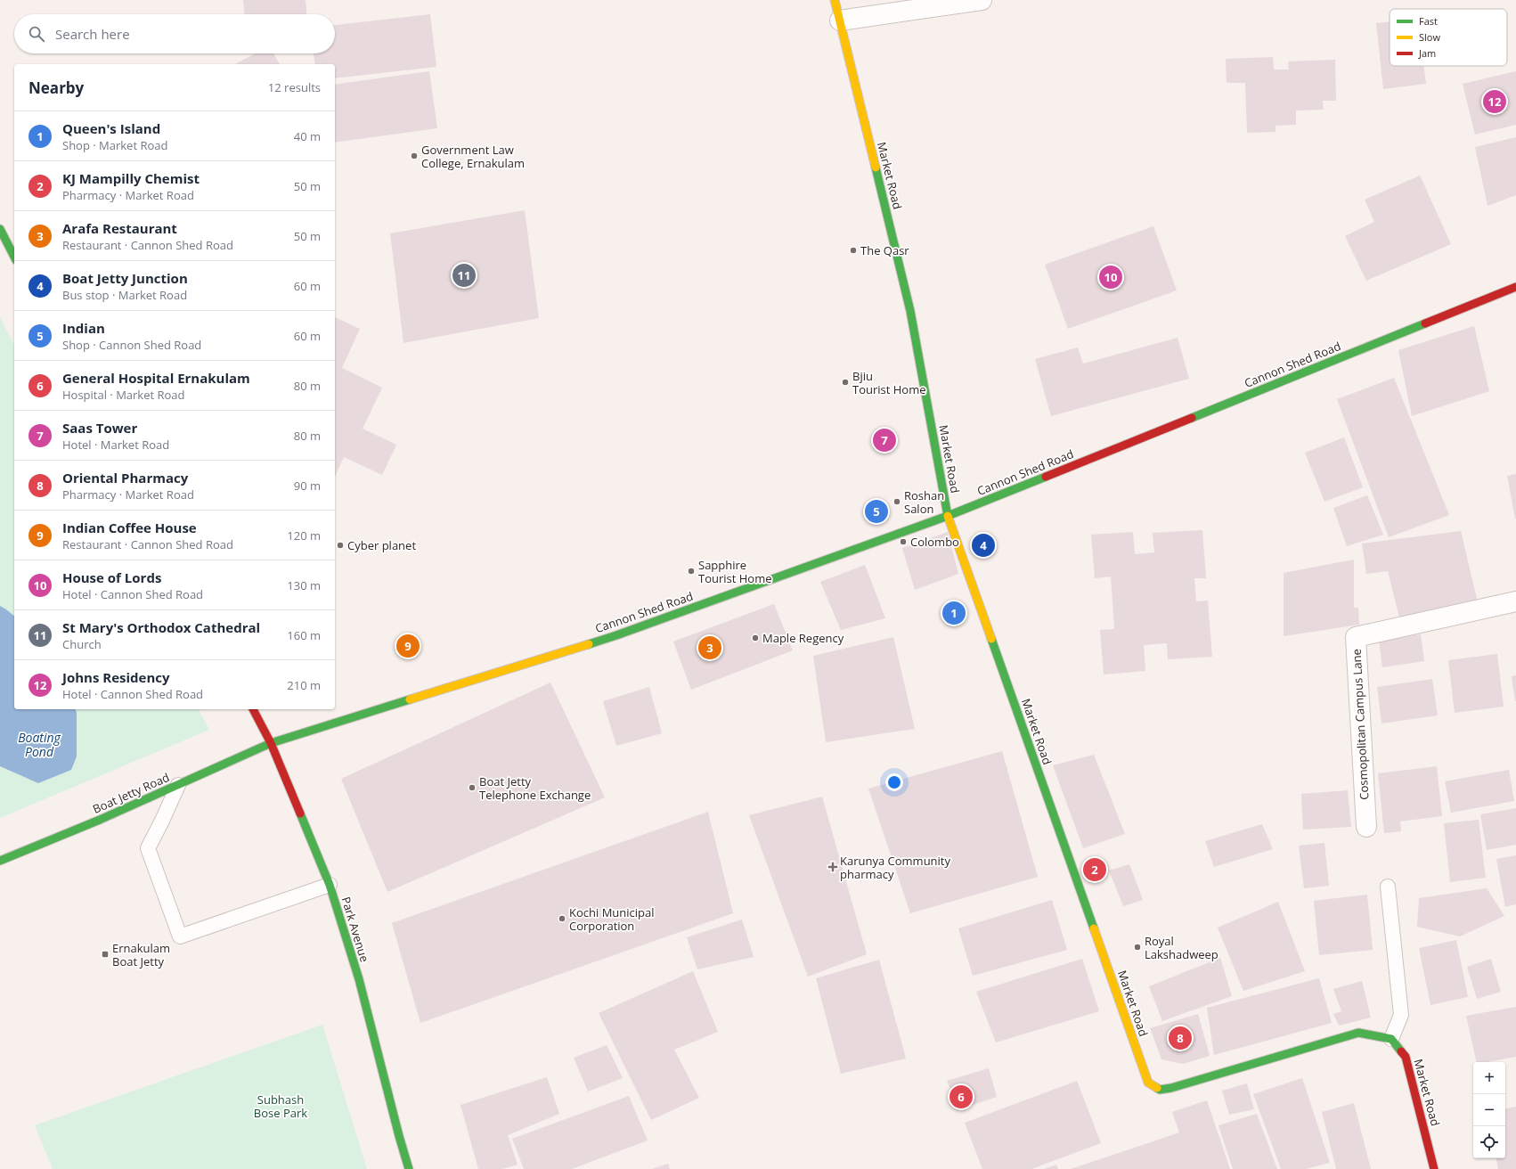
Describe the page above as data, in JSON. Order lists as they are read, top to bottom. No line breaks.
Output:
{"streets":{"street":["Market Road","Cannon Shed Road","Cosmopolitan Campus Lane","Boat Jetty Road","Park Avenue"]},"crossings":[["Market Road","Cannon Shed Road"],["Cannon Shed Road","Boat Jetty Road"],["Cannon Shed Road","Park Avenue"],["Boat Jetty Road","Park Avenue"]],"water":["Boating Pond"],"parks":["Subhash Bose Park"],"places":{"other":["Government Law College, Ernakulam","The Qasr","Bjiu Tourist Home","Roshan Salon","Colombo","Cyber planet","Sapphire Tourist Home","Maple Regency","Boat Jetty Telephone Exchange","Kochi Municipal Corporation","Royal Lakshadweep"],"health":["Karunya Community pharmacy"],"transit":["Ernakulam Boat Jetty"]},"legend":["Fast","Slow","Jam"],"page":{"search":"Search here","heading":["Nearby","12 results"],"pins":["12","11","10","7","5","4","1","9","3","2","8","6"],"list":[{"mark":"1","name":"Queen's Island","note":"Shop · Market Road","value":"40 m"},{"mark":"2","name":"KJ Mampilly Chemist","note":"Pharmacy · Market Road","value":"50 m"},{"mark":"3","name":"Arafa Restaurant","note":"Restaurant · Cannon Shed Road","value":"50 m"},{"mark":"4","name":"Boat Jetty Junction","note":"Bus stop · Market Road","value":"60 m"},{"mark":"5","name":"Indian","note":"Shop · Cannon Shed Road","value":"60 m"},{"mark":"6","name":"General Hospital Ernakulam","note":"Hospital · Market Road","value":"80 m"},{"mark":"7","name":"Saas Tower","note":"Hotel · Market Road","value":"80 m"},{"mark":"8","name":"Oriental Pharmacy","note":"Pharmacy · Market Road","value":"90 m"},{"mark":"9","name":"Indian Coffee House","note":"Restaurant · Cannon Shed Road","value":"120 m"},{"mark":"10","name":"House of Lords","note":"Hotel · Cannon Shed Road","value":"130 m"},{"mark":"11","name":"St Mary's Orthodox Cathedral","note":"Church","value":"160 m"},{"mark":"12","name":"Johns Residency","note":"Hotel · Cannon Shed Road","value":"210 m"}],"map_buttons":["+","−"]}}
